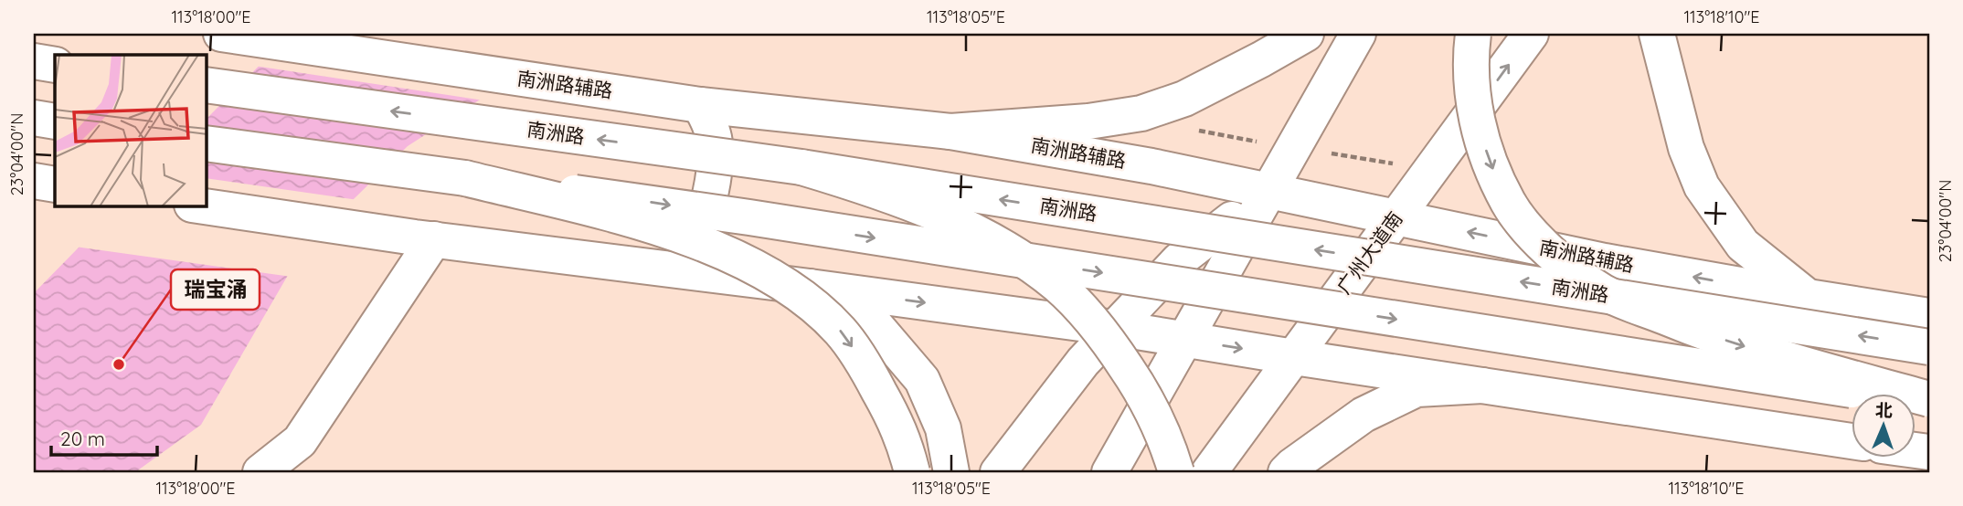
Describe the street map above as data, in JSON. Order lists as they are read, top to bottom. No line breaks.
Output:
{"streets":{"main road":["南洲路辅路","南洲路","广州大道南"]},"crossings":[["南洲路辅路","广州大道南"]],"places":["瑞宝涌"],"scale_bar":"20 m","north":"top","coordinates":["113°18'00\"E","113°18'05\"E","113°18'10\"E","23°04'00\"N"]}
